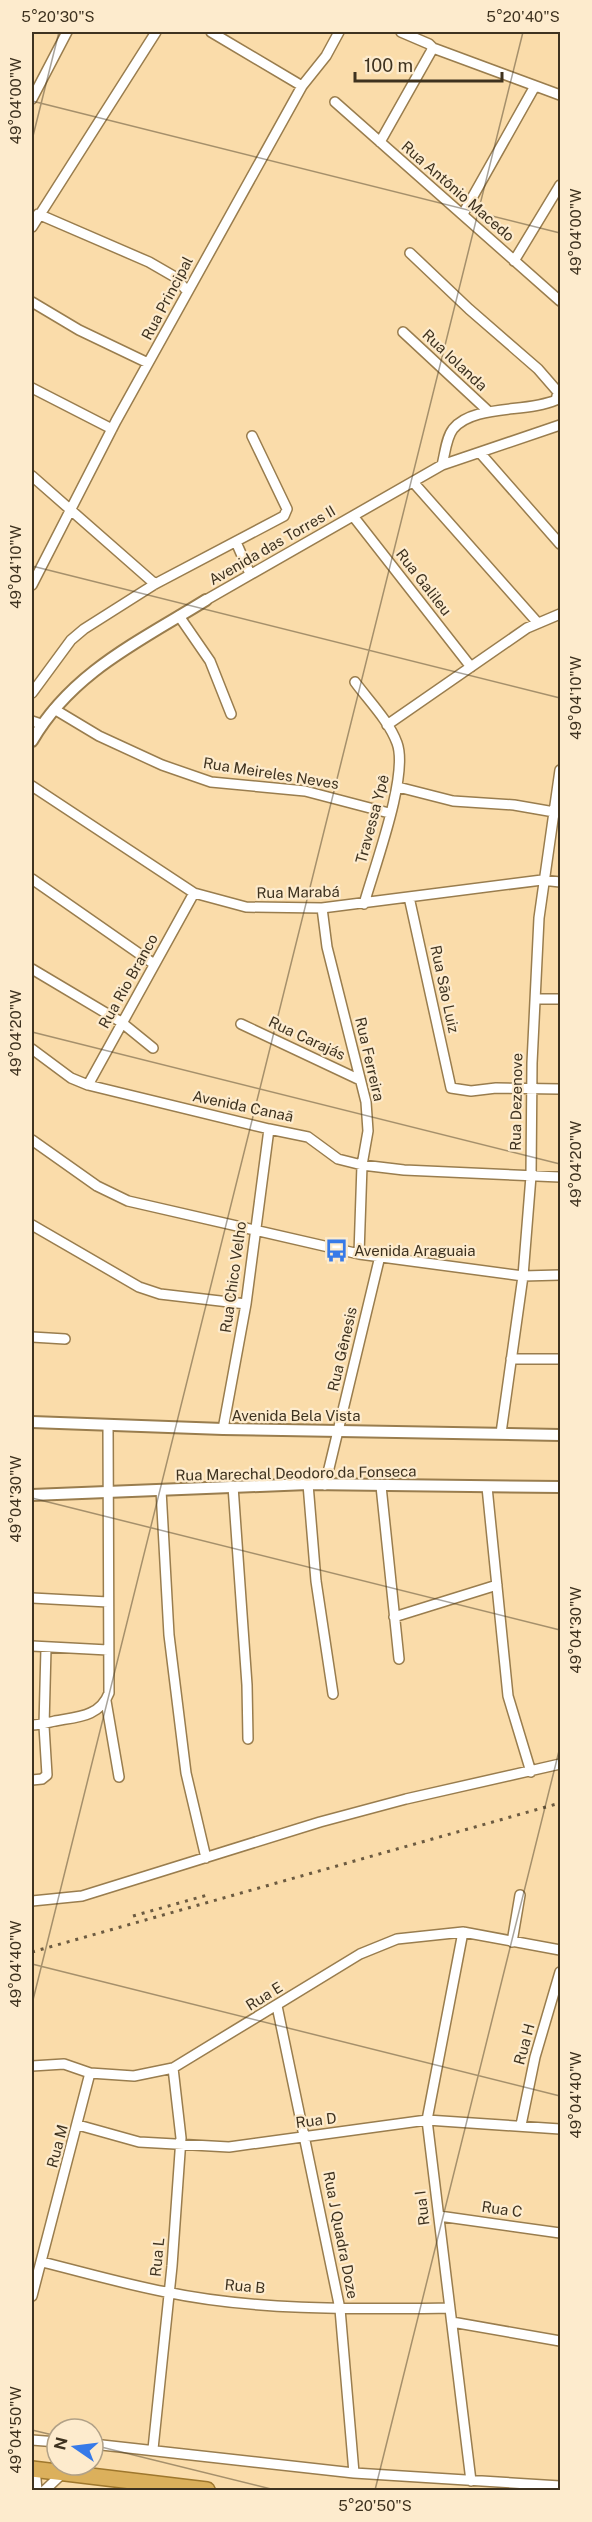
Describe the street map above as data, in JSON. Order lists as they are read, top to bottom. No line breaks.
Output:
{"streets":{"street":["Rua Antônio Macedo","Rua Principal","Rua Iolanda","Avenida das Torres II","Rua Galileu","Rua Meireles Neves","Travessa Ypê","Rua Marabá","Rua Rio Branco","Rua São Luiz","Rua Carajás","Rua Ferreira","Rua Dezenove","Avenida Canaã","Rua Chico Velho","Rua Gênesis","Avenida Bela Vista","Rua Marechal Deodoro da Fonseca","Rua E","Rua H","Rua D","Rua M","Rua I","Rua C","Rua J Quadra Doze","Rua L","Rua B"]},"crossings":[["Avenida das Torres II","Rua Galileu"],["Avenida das Torres II","Rua Meireles Neves"],["Rua Meireles Neves","Travessa Ypê"],["Travessa Ypê","Rua Marabá"],["Rua Marabá","Rua Rio Branco"],["Rua Marabá","Rua São Luiz"],["Rua Marabá","Rua Ferreira"],["Rua Marabá","Rua Dezenove"],["Rua Rio Branco","Avenida Canaã"],["Rua São Luiz","Rua Dezenove"],["Rua Carajás","Rua Ferreira"],["Rua Ferreira","Avenida Canaã"],["Rua Dezenove","Avenida Canaã"],["Rua Dezenove","Avenida Bela Vista"],["Avenida Canaã","Rua Chico Velho"],["Rua Chico Velho","Avenida Bela Vista"],["Rua Gênesis","Avenida Bela Vista"],["Rua Gênesis","Rua Marechal Deodoro da Fonseca"],["Rua E","Rua M"],["Rua E","Rua I"],["Rua E","Rua J Quadra Doze"],["Rua E","Rua L"],["Rua H","Rua D"],["Rua D","Rua M"],["Rua D","Rua I"],["Rua D","Rua J Quadra Doze"],["Rua D","Rua L"],["Rua M","Rua B"],["Rua I","Rua C"],["Rua I","Rua B"],["Rua J Quadra Doze","Rua B"],["Rua L","Rua B"]],"places":{"bus stop":["Avenida Araguaia"]},"scale_bar":"100 m","north":"left","coordinates":["5°20'30\"S","5°20'40\"S","49°04'00\"W","49°04'10\"W","49°04'20\"W","49°04'30\"W","49°04'40\"W","49°04'50\"W","5°20'50\"S"]}
